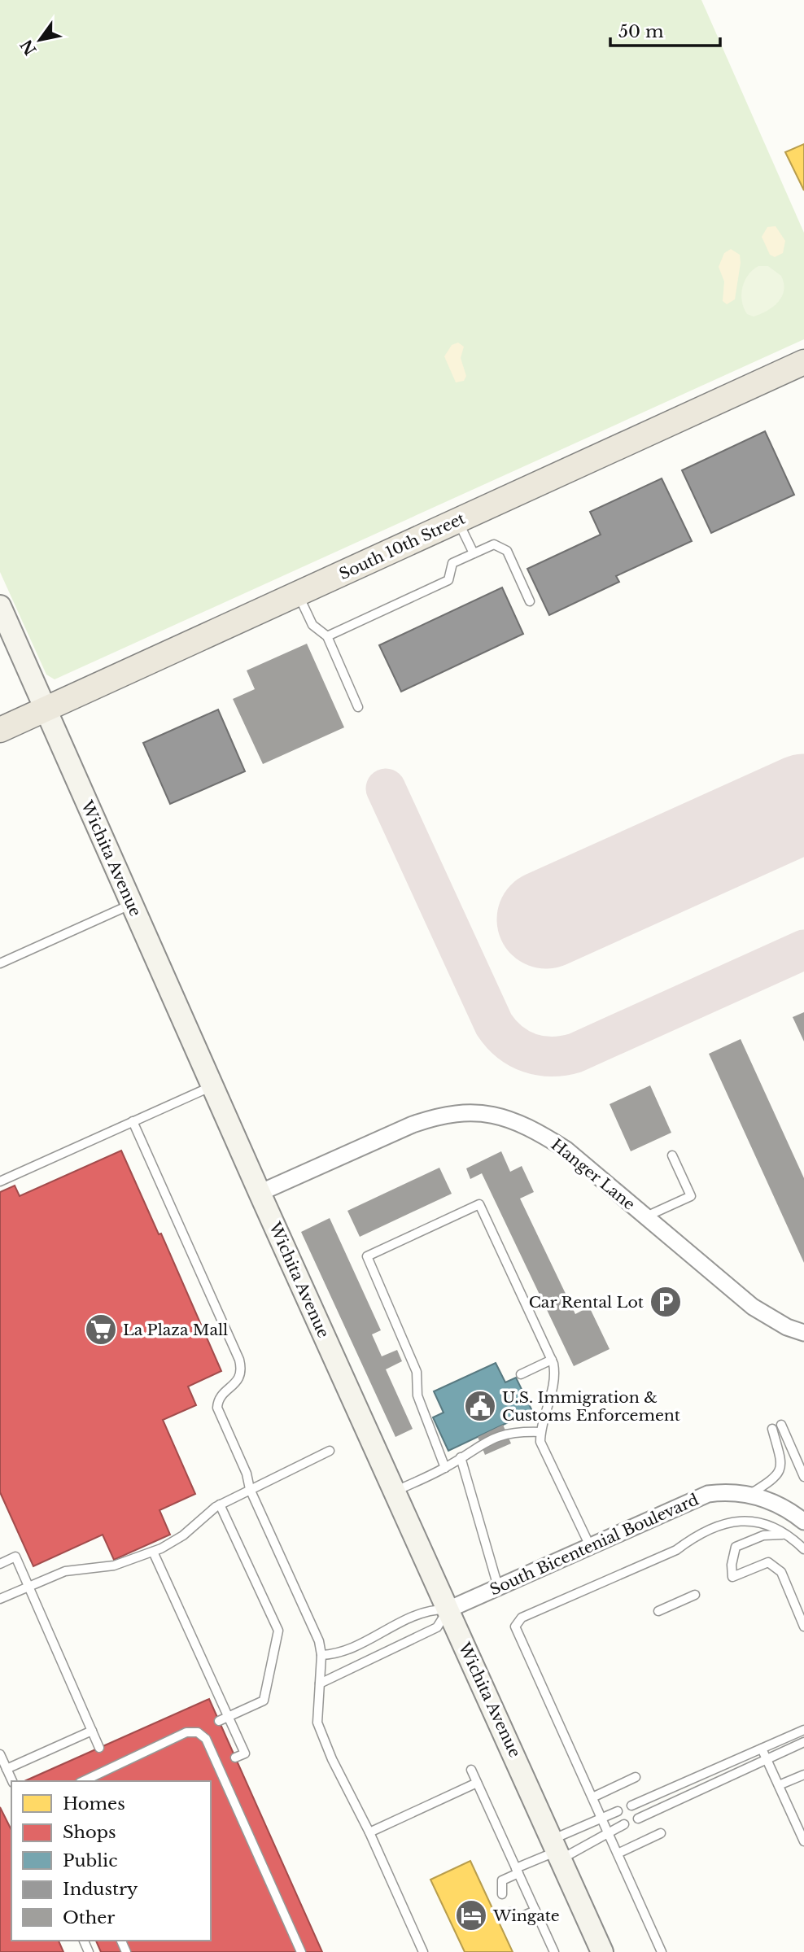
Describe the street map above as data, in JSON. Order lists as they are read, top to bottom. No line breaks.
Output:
{"streets":{"main road":["South 10th Street","Wichita Avenue"],"street":["Hanger Lane","South Bicentenial Boulevard"]},"crossings":[["South 10th Street","Wichita Avenue"],["Wichita Avenue","Hanger Lane"],["Wichita Avenue","South Bicentenial Boulevard"]],"places":{"parking":["Car Rental Lot"],"supermarket":["La Plaza Mall"],"public building":["U.S. Immigration & Customs Enforcement"],"hotel":["Wingate"]},"legend":["Homes","Shops","Public","Industry","Other"],"scale_bar":"50 m","north":"bottom left"}
